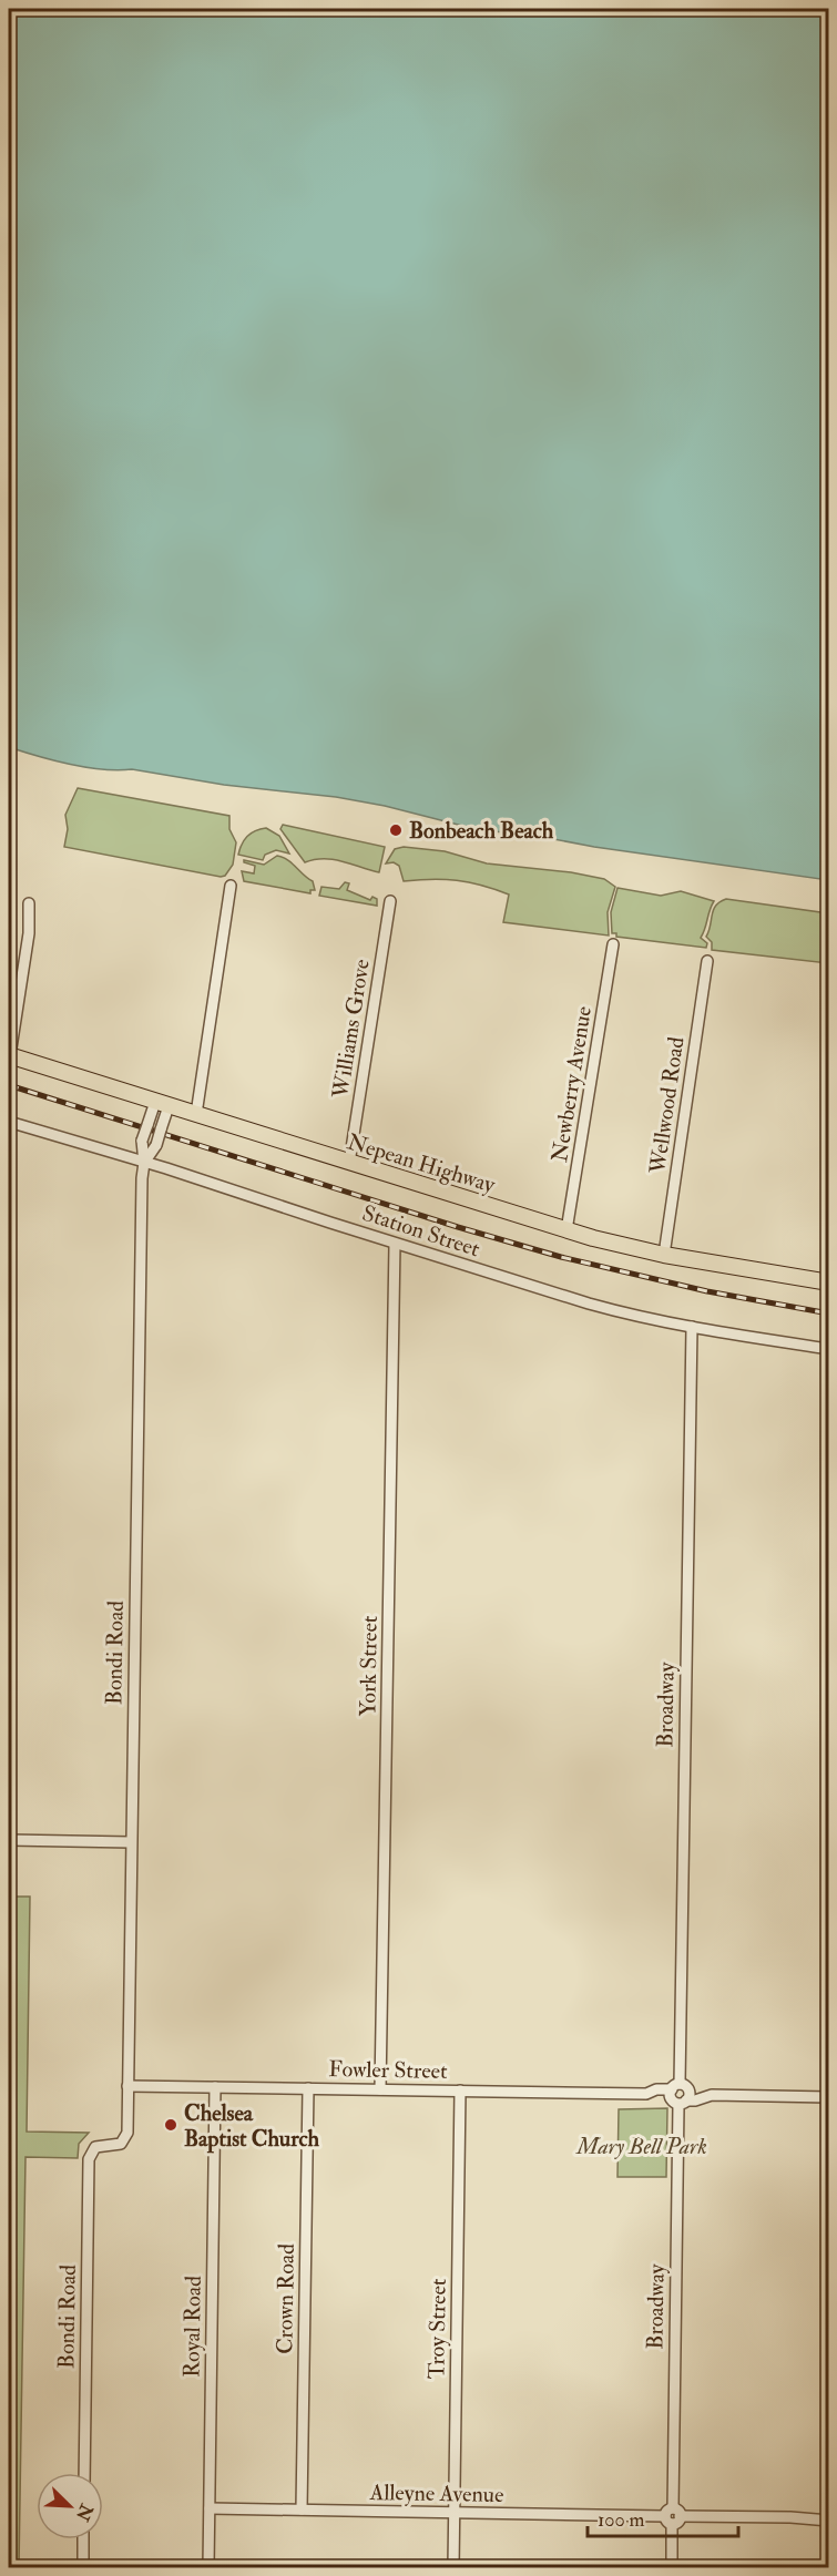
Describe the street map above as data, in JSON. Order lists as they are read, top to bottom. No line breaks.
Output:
{"streets":{"highway":["Nepean Highway"],"street":["Williams Grove","Newberry Avenue","Wellwood Road","Station Street","Bondi Road","York Street","Broadway","Fowler Street","Crown Road","Royal Road","Troy Street","Alleyne Avenue"]},"crossings":[["Williams Grove","Nepean Highway"],["Newberry Avenue","Nepean Highway"],["Wellwood Road","Nepean Highway"],["Nepean Highway","Bondi Road"],["Station Street","Bondi Road"],["Station Street","York Street"],["Station Street","Broadway"],["Bondi Road","Fowler Street"],["York Street","Fowler Street"],["Broadway","Fowler Street"],["Broadway","Alleyne Avenue"],["Fowler Street","Crown Road"],["Fowler Street","Royal Road"],["Fowler Street","Troy Street"],["Crown Road","Alleyne Avenue"],["Royal Road","Alleyne Avenue"],["Troy Street","Alleyne Avenue"]],"parks":["Mary Bell Park"],"places":["Bonbeach Beach","Chelsea Baptist Church"],"scale_bar":"100 m","north":"bottom right"}
